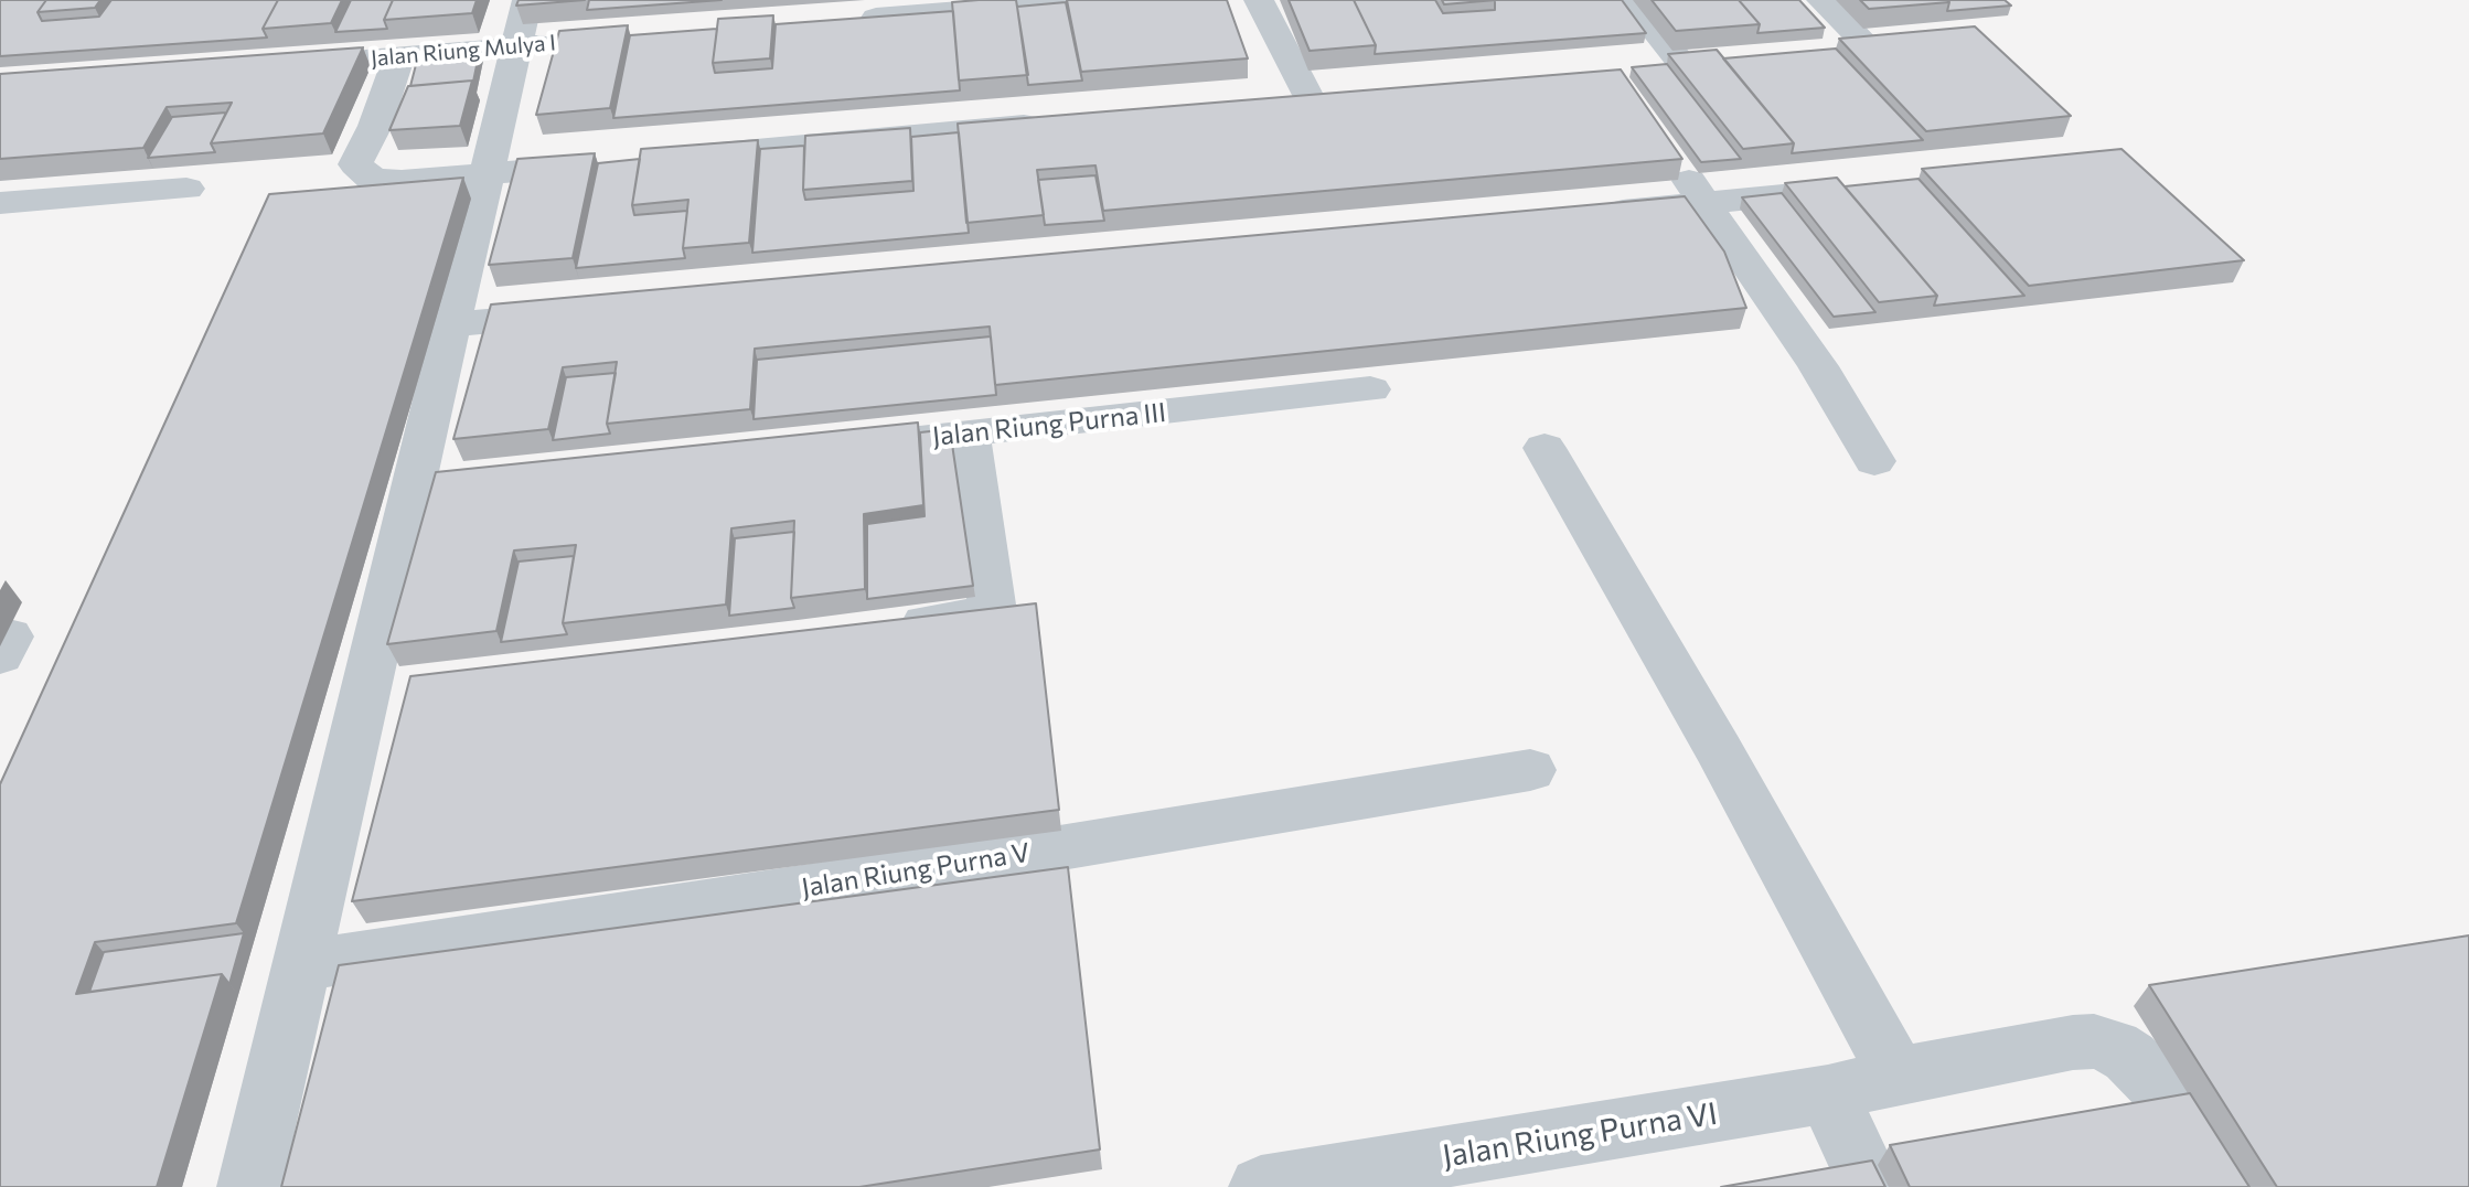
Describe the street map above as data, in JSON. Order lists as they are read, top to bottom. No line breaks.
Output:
{"streets":{"street":["Jalan Riung Mulya I","Jalan Riung Purna III","Jalan Riung Purna V","Jalan Riung Purna VI"]}}
